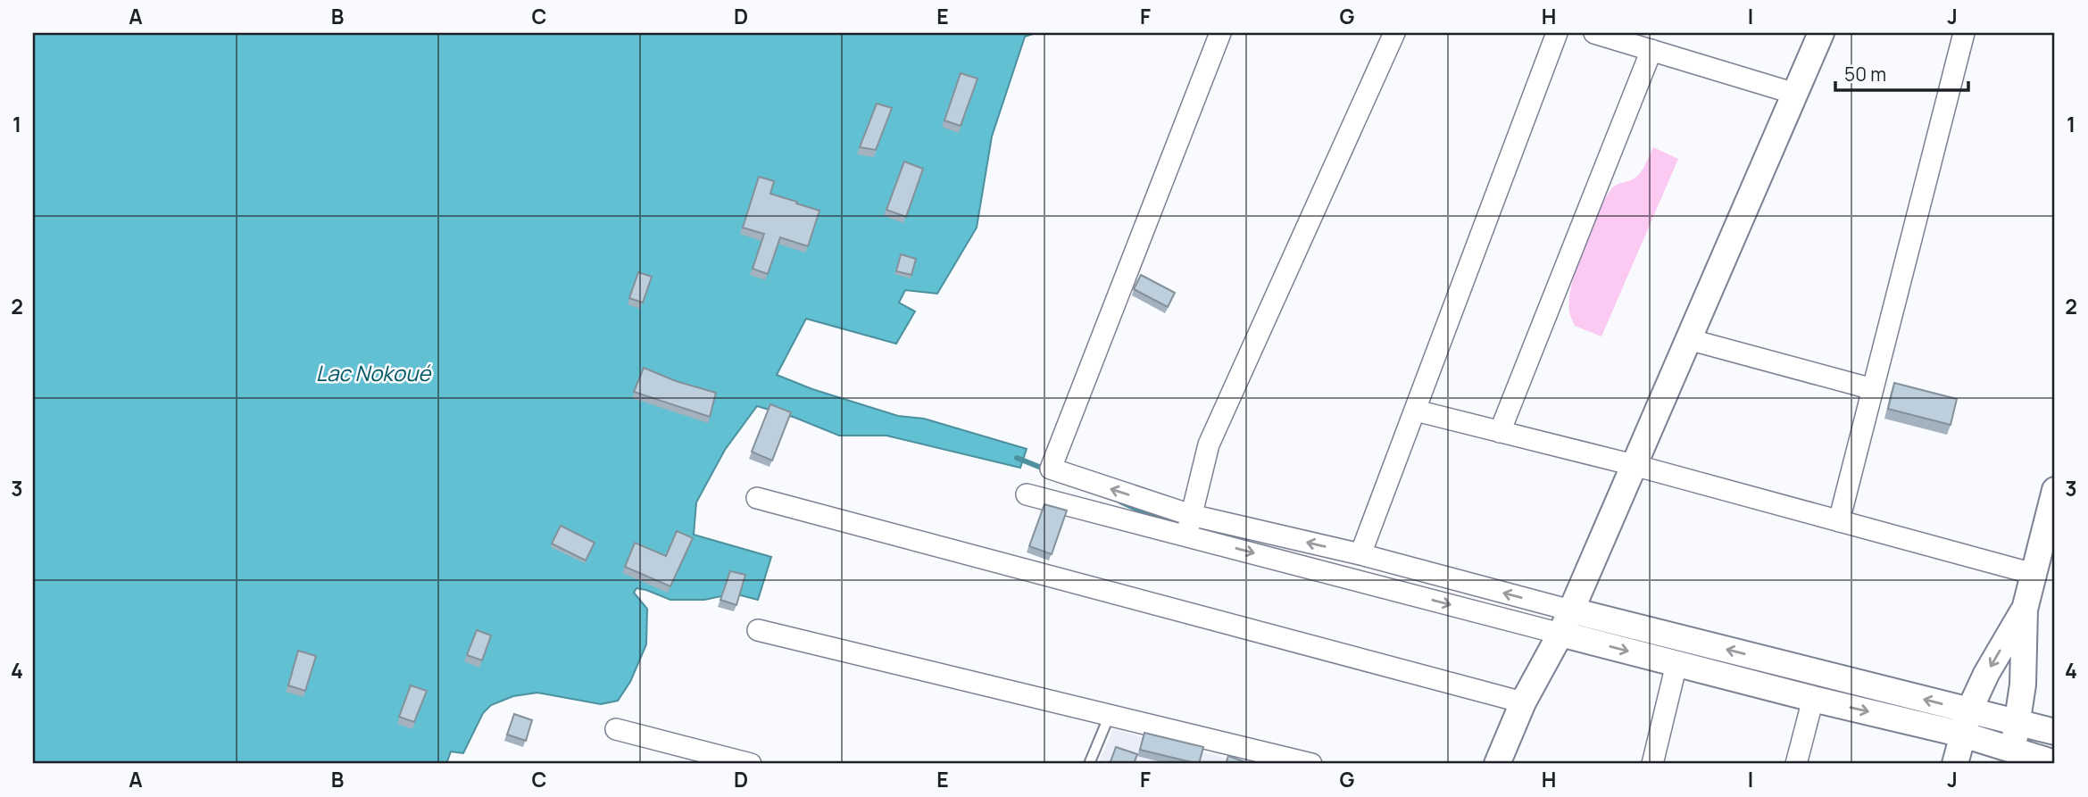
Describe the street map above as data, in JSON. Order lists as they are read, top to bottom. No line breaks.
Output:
{"water":["Lac Nokoué"],"scale_bar":"50 m","grid":{"columns":["A","B","C","D","E","F","G","H","I","J"],"rows":["1","2","3","4"]}}
